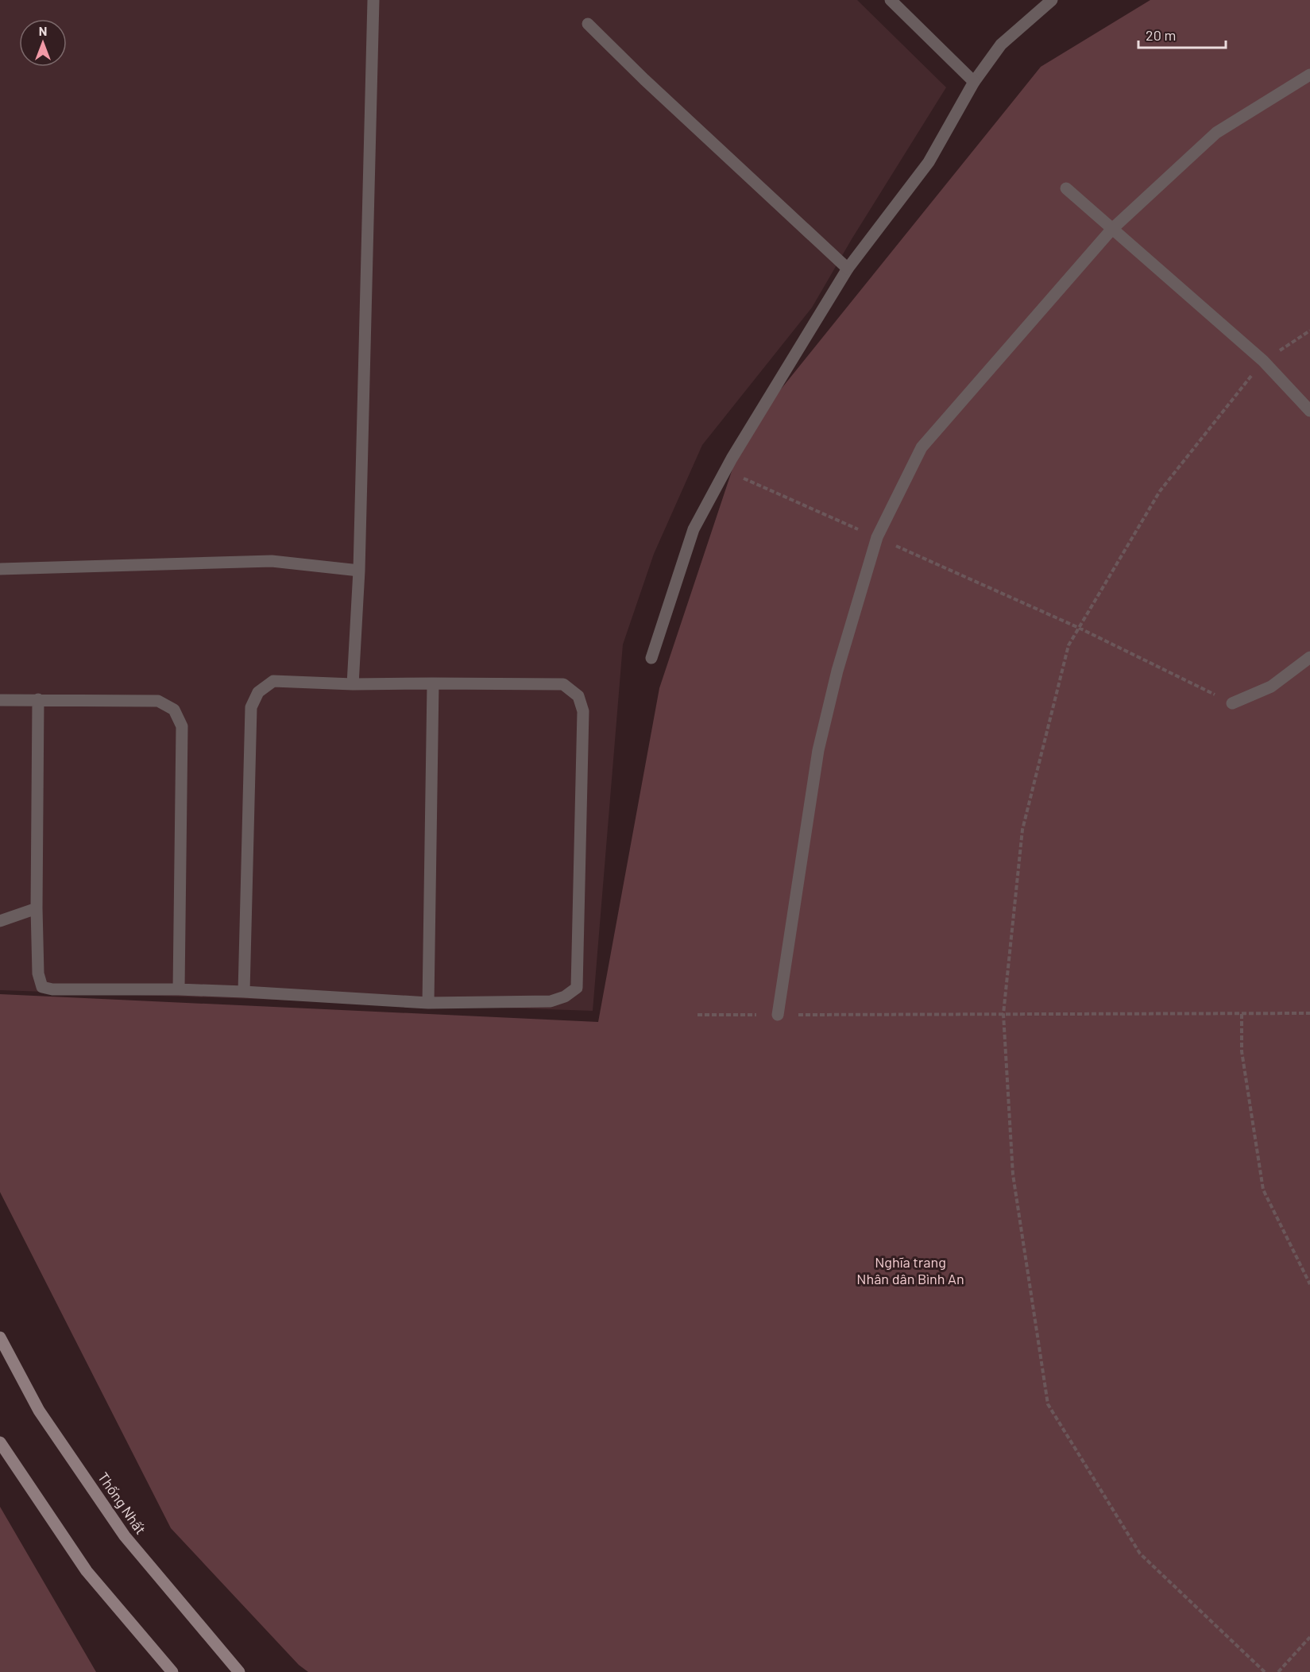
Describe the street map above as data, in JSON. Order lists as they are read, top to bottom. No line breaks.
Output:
{"streets":{"main road":["Thống Nhất"]},"parks":["Nghĩa trang Nhân dân Bình An"],"scale_bar":"20 m","north":"top"}
